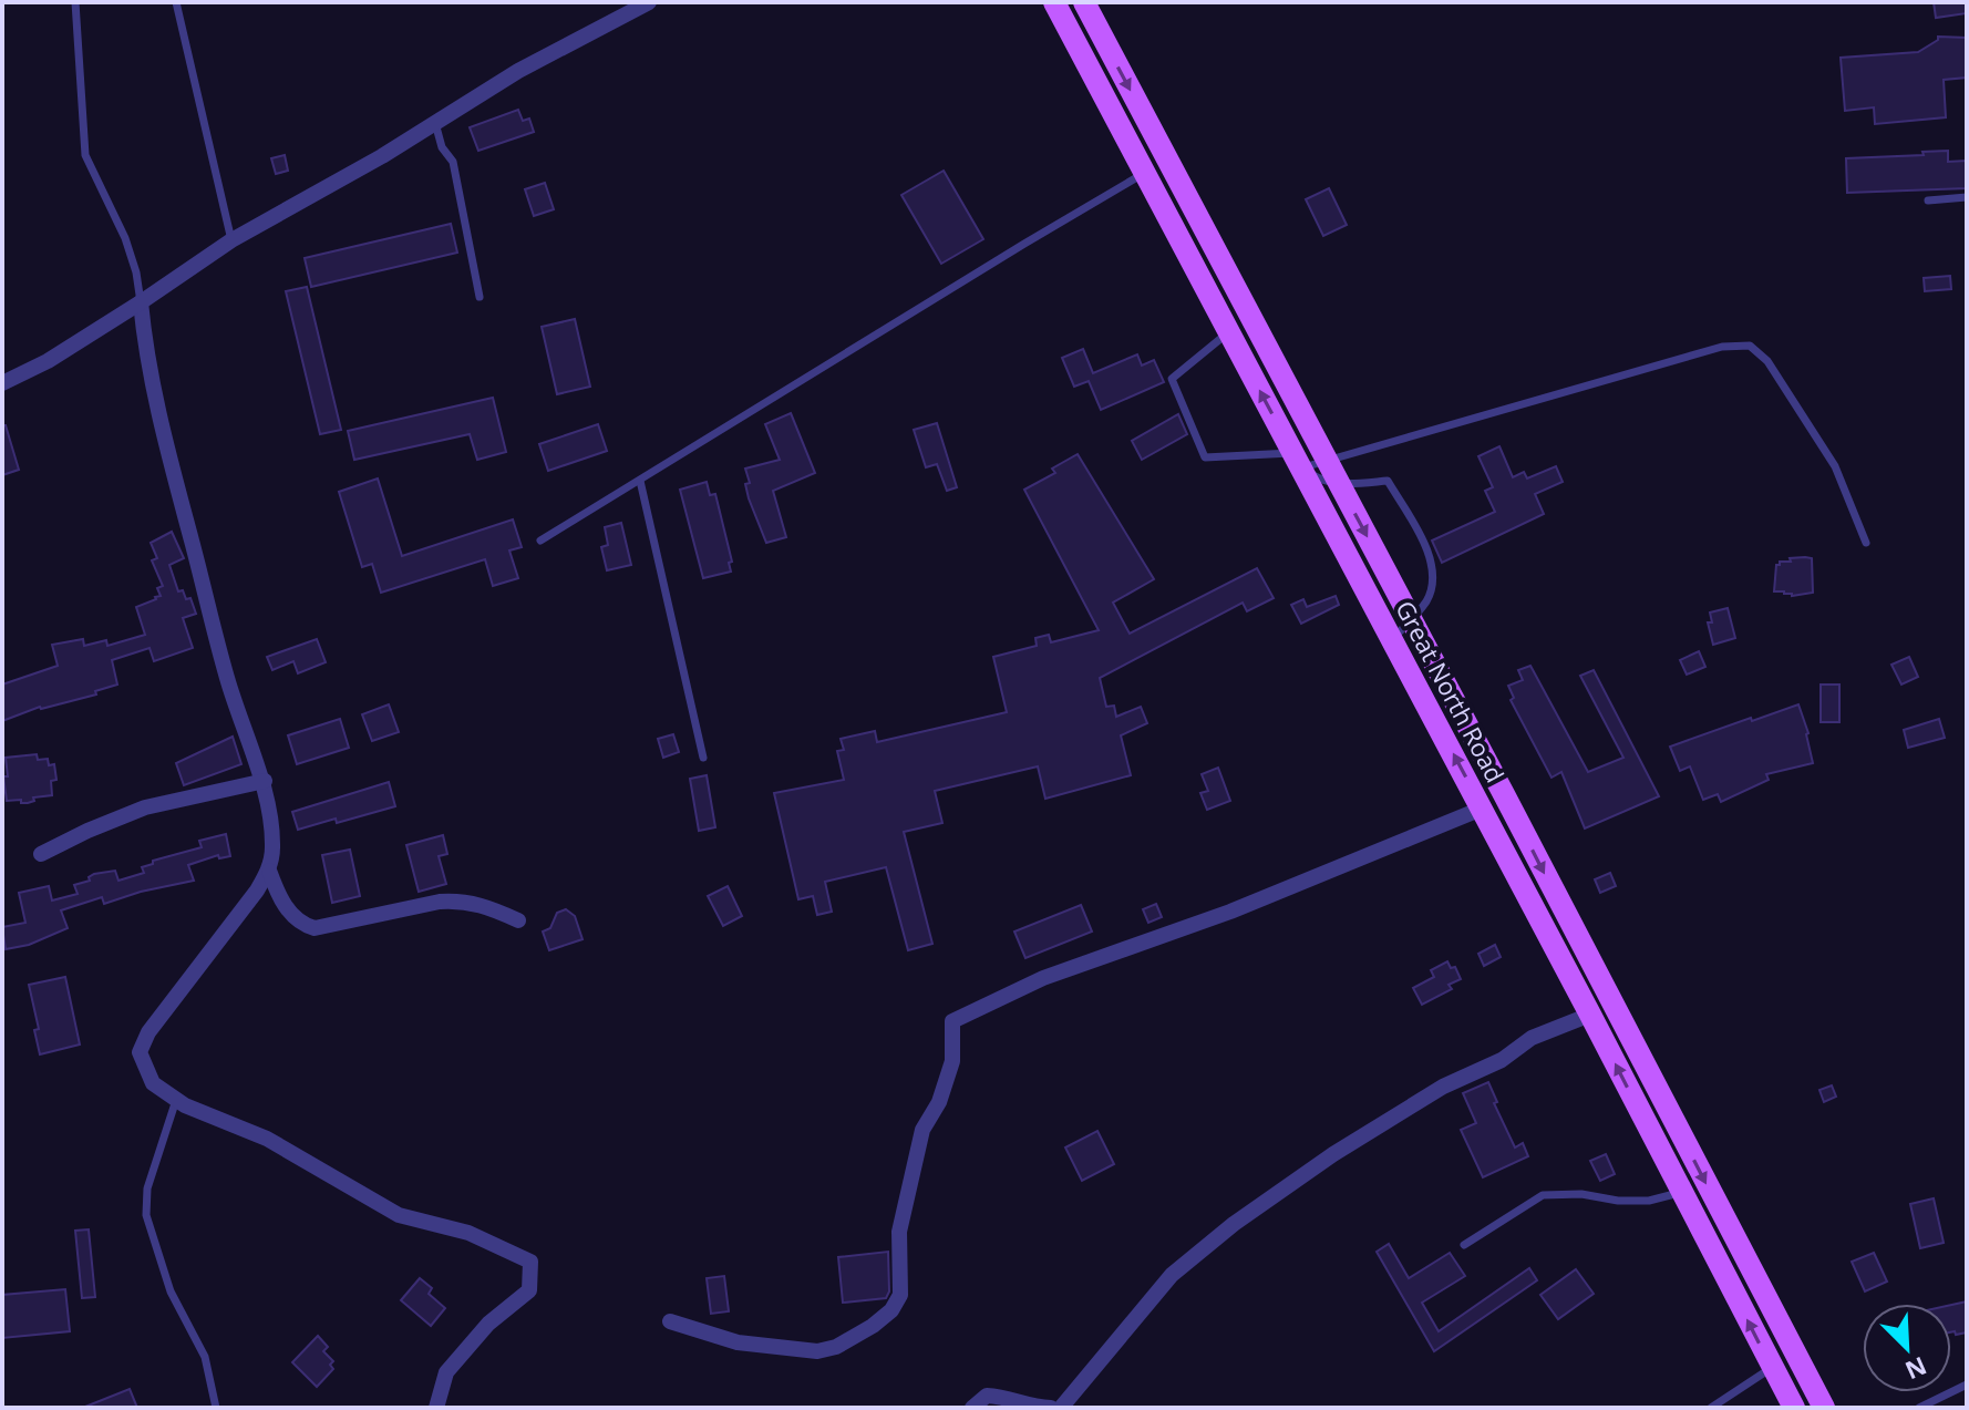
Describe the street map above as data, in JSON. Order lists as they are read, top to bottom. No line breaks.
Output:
{"streets":{"main road":["Great North Road"]},"north":"bottom right"}
